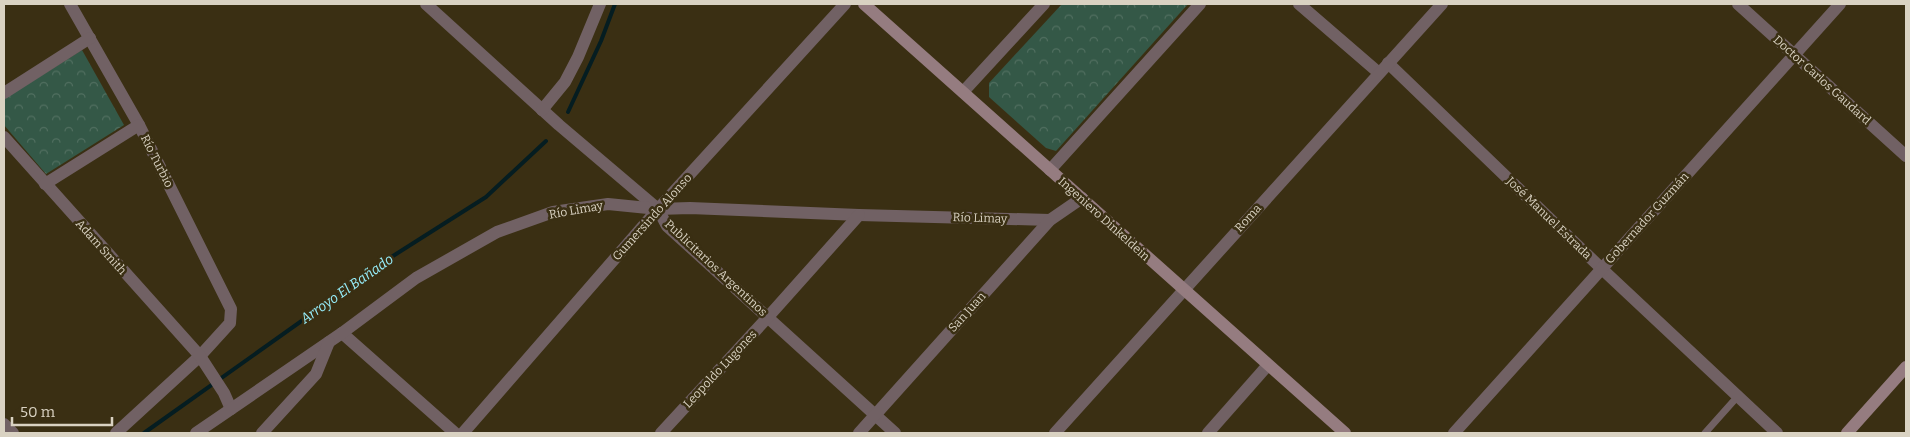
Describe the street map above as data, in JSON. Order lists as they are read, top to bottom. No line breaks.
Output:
{"streets":{"main road":["Ingeniero Dinkeldein"],"street":["Doctor Carlos Gaudard","Río Turbio","Río Limay","Gumersindo Alonso","Roma","José Manuel Estrada","Gobernador Guzmán","Adam Smith","Publicitarios Argentinos","San Juan","Leopoldo Lugones"]},"crossings":[["Doctor Carlos Gaudard","Gobernador Guzmán"],["Río Turbio","Adam Smith"],["Río Limay","Gumersindo Alonso"],["Río Limay","Adam Smith"],["Río Limay","Publicitarios Argentinos"],["Río Limay","San Juan"],["Río Limay","Leopoldo Lugones"],["Gumersindo Alonso","Publicitarios Argentinos"],["Roma","José Manuel Estrada"],["Roma","Ingeniero Dinkeldein"],["José Manuel Estrada","Gobernador Guzmán"],["Ingeniero Dinkeldein","San Juan"],["Publicitarios Argentinos","San Juan"],["Publicitarios Argentinos","Leopoldo Lugones"]],"water":["Arroyo El Bañado"],"scale_bar":"50 m"}
